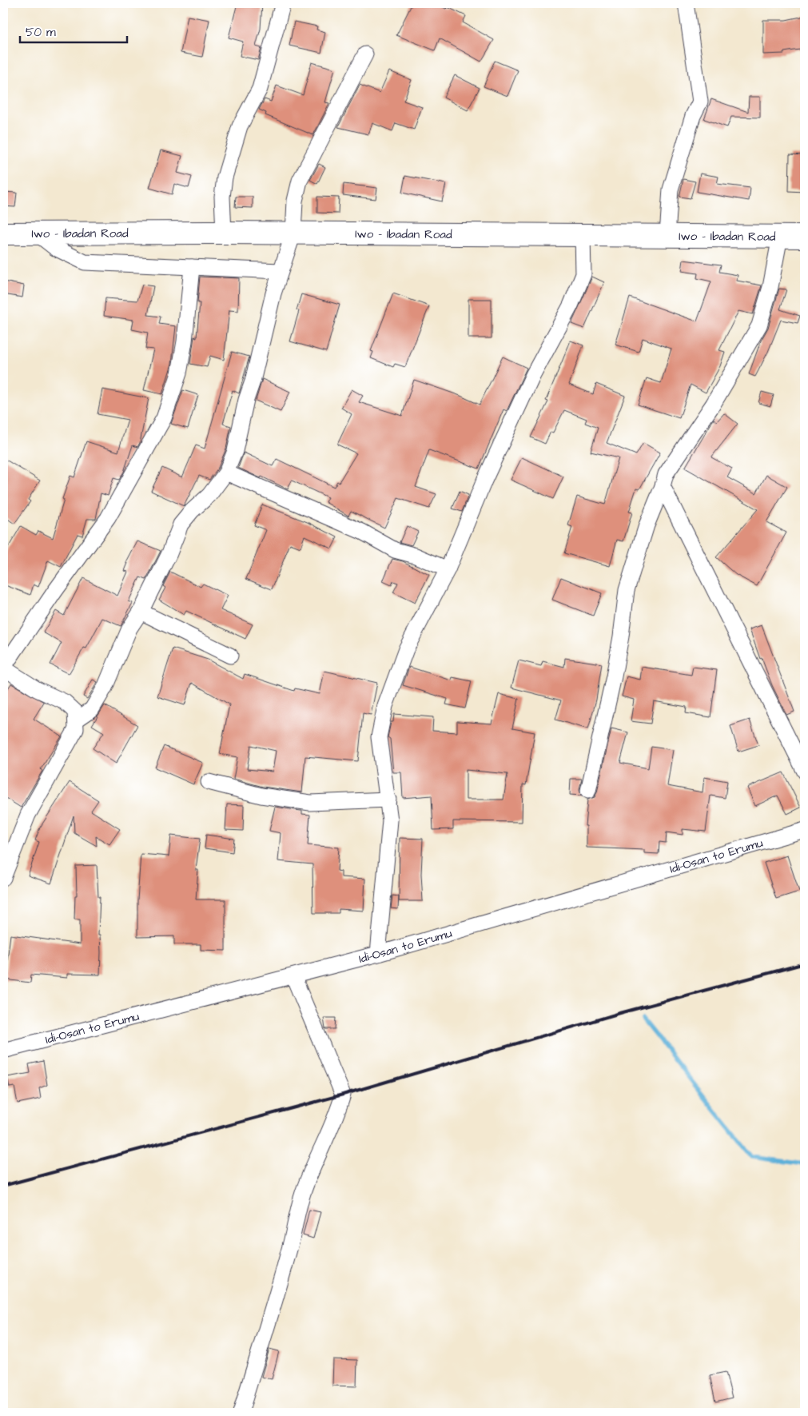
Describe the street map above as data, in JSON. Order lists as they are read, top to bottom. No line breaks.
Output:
{"streets":{"main road":["Iwo - Ibadan Road"],"street":["Idi-Osan to Erumu"]},"scale_bar":"50 m"}
